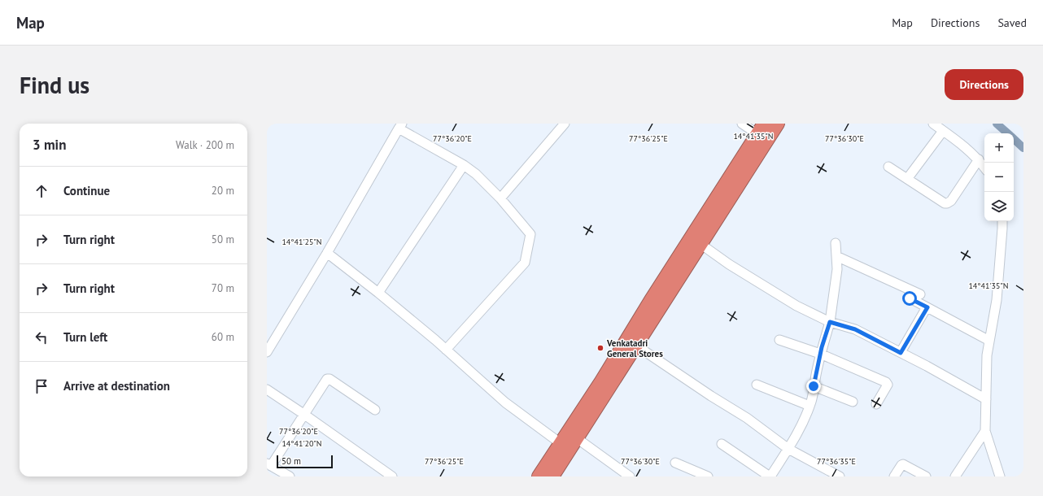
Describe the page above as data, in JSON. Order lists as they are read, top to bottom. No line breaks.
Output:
{"places":["Venkatadri General Stores"],"scale_bar":"50 m","page":{"header":"Map","nav":["Map","Directions","Saved"],"buttons":"Directions","title":"Find us","heading":["3 min","Walk · 200 m"],"map_buttons":["+","−"],"list":[["Continue","20 m"],["Turn right","50 m"],["Turn right","70 m"],["Turn left","60 m"],"Arrive at destination"],"scale":"50 m"},"coordinates":["14°41'35\"N","77°36'20\"E","77°36'25\"E","77°36'30\"E","14°41'25\"N","14°41'20\"N","77°36'35\"E"]}
